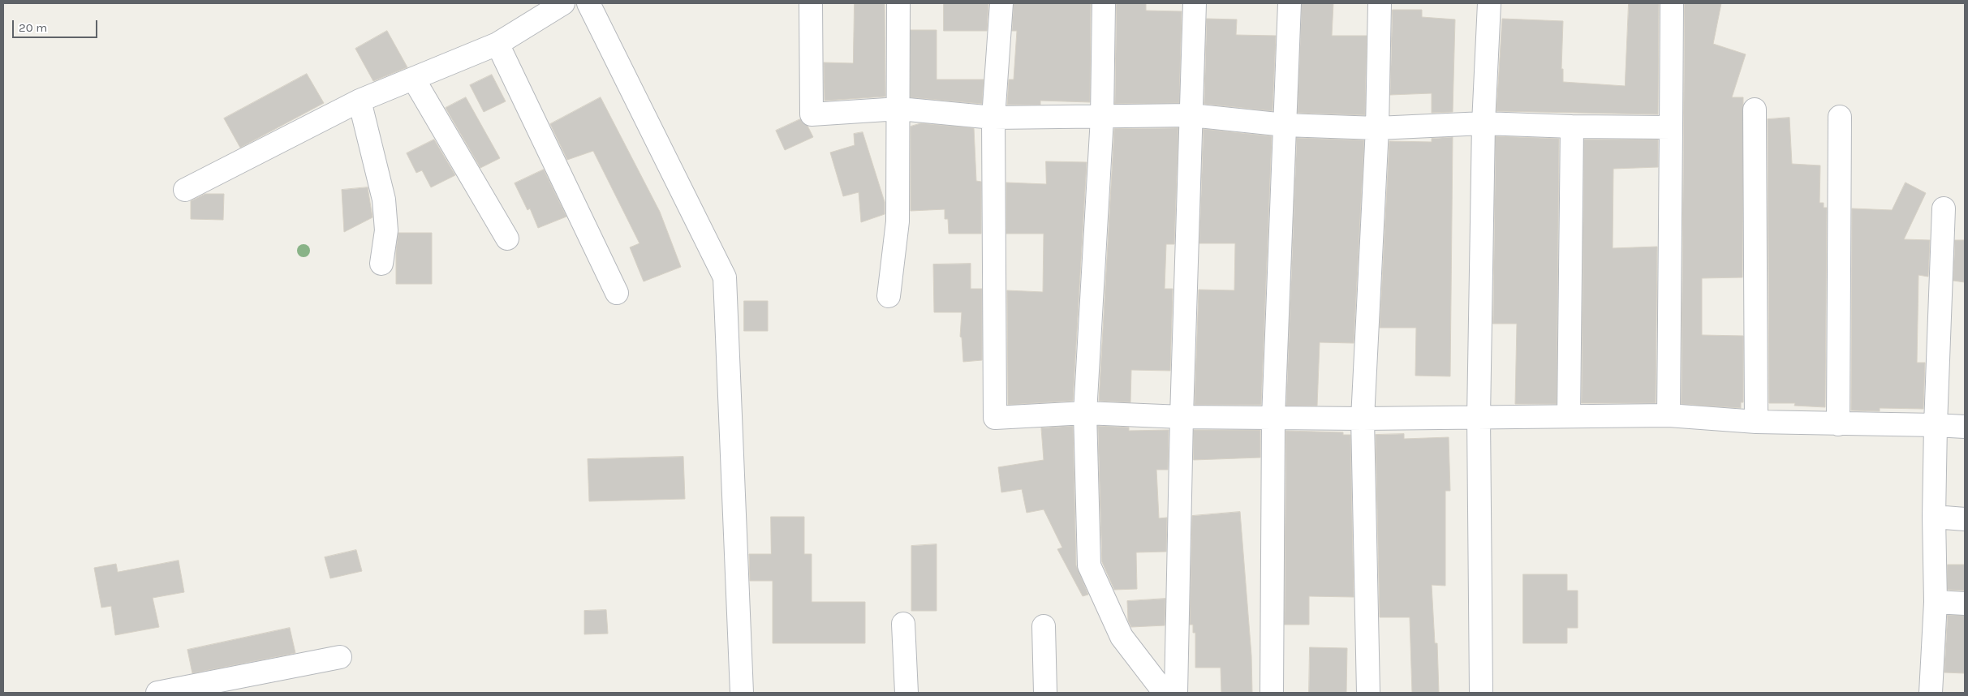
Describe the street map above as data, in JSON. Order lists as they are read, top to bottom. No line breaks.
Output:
{"scale_bar":"20 m"}
